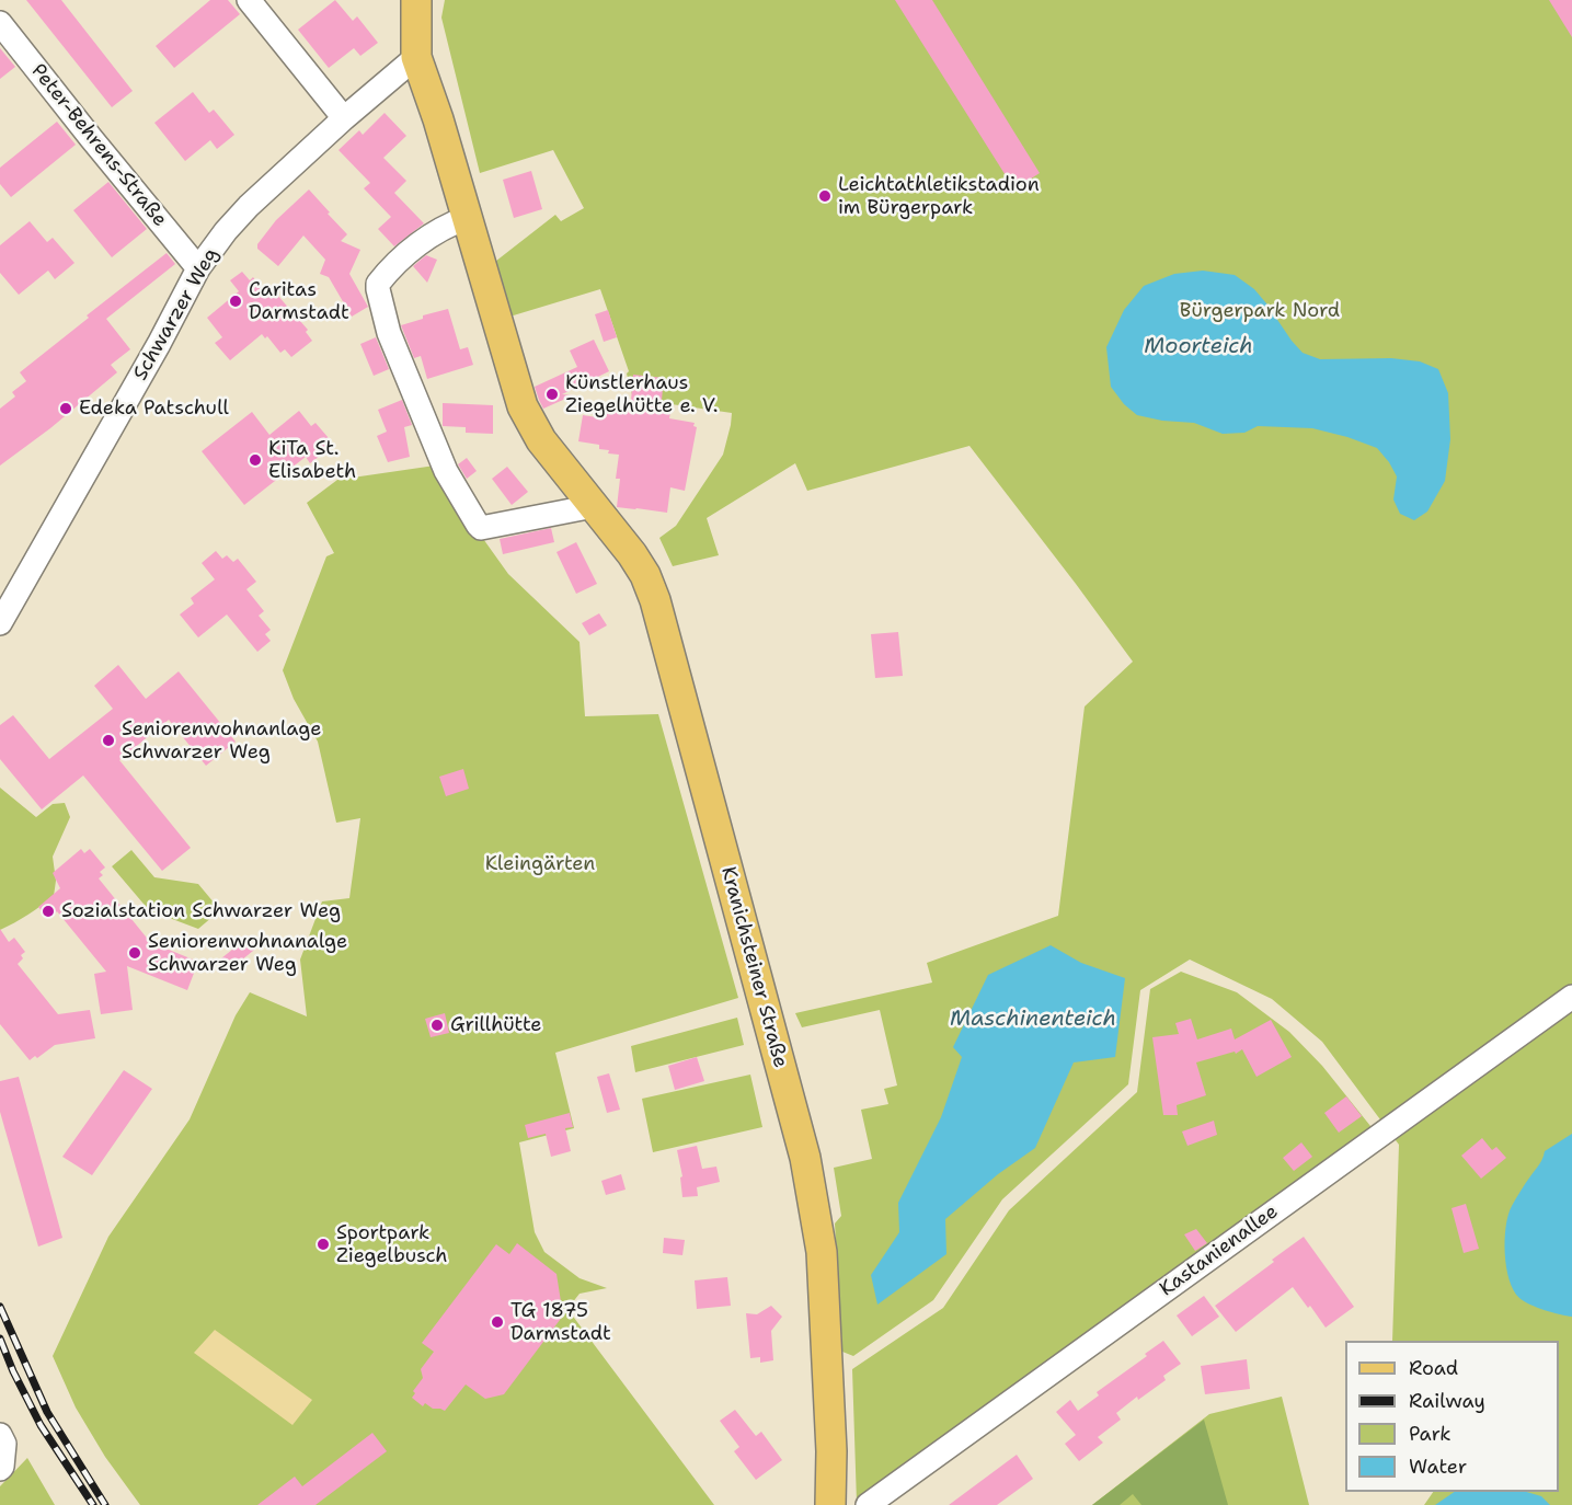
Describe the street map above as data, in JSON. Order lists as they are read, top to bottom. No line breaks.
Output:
{"streets":{"main road":["Kranichsteiner Straße"],"street":["Peter-Behrens-Straße","Schwarzer Weg","Kastanienallee"]},"crossings":[["Peter-Behrens-Straße","Schwarzer Weg"],["Schwarzer Weg","Kranichsteiner Straße"]],"water":["Moorteich","Maschinenteich"],"parks":["Bürgerpark Nord","Kleingärten"],"places":["Leichtathletikstadion im Bürgerpark","Caritas Darmstadt","Künstlerhaus Ziegelhütte e. V.","Edeka Patschull","KiTa St. Elisabeth","Seniorenwohnanlage Schwarzer Weg","Sozialstation Schwarzer Weg","Seniorenwohnanalge Schwarzer Weg","Grillhütte","Sportpark Ziegelbusch","TG 1875 Darmstadt"],"legend":["Road","Railway","Park","Water"]}
